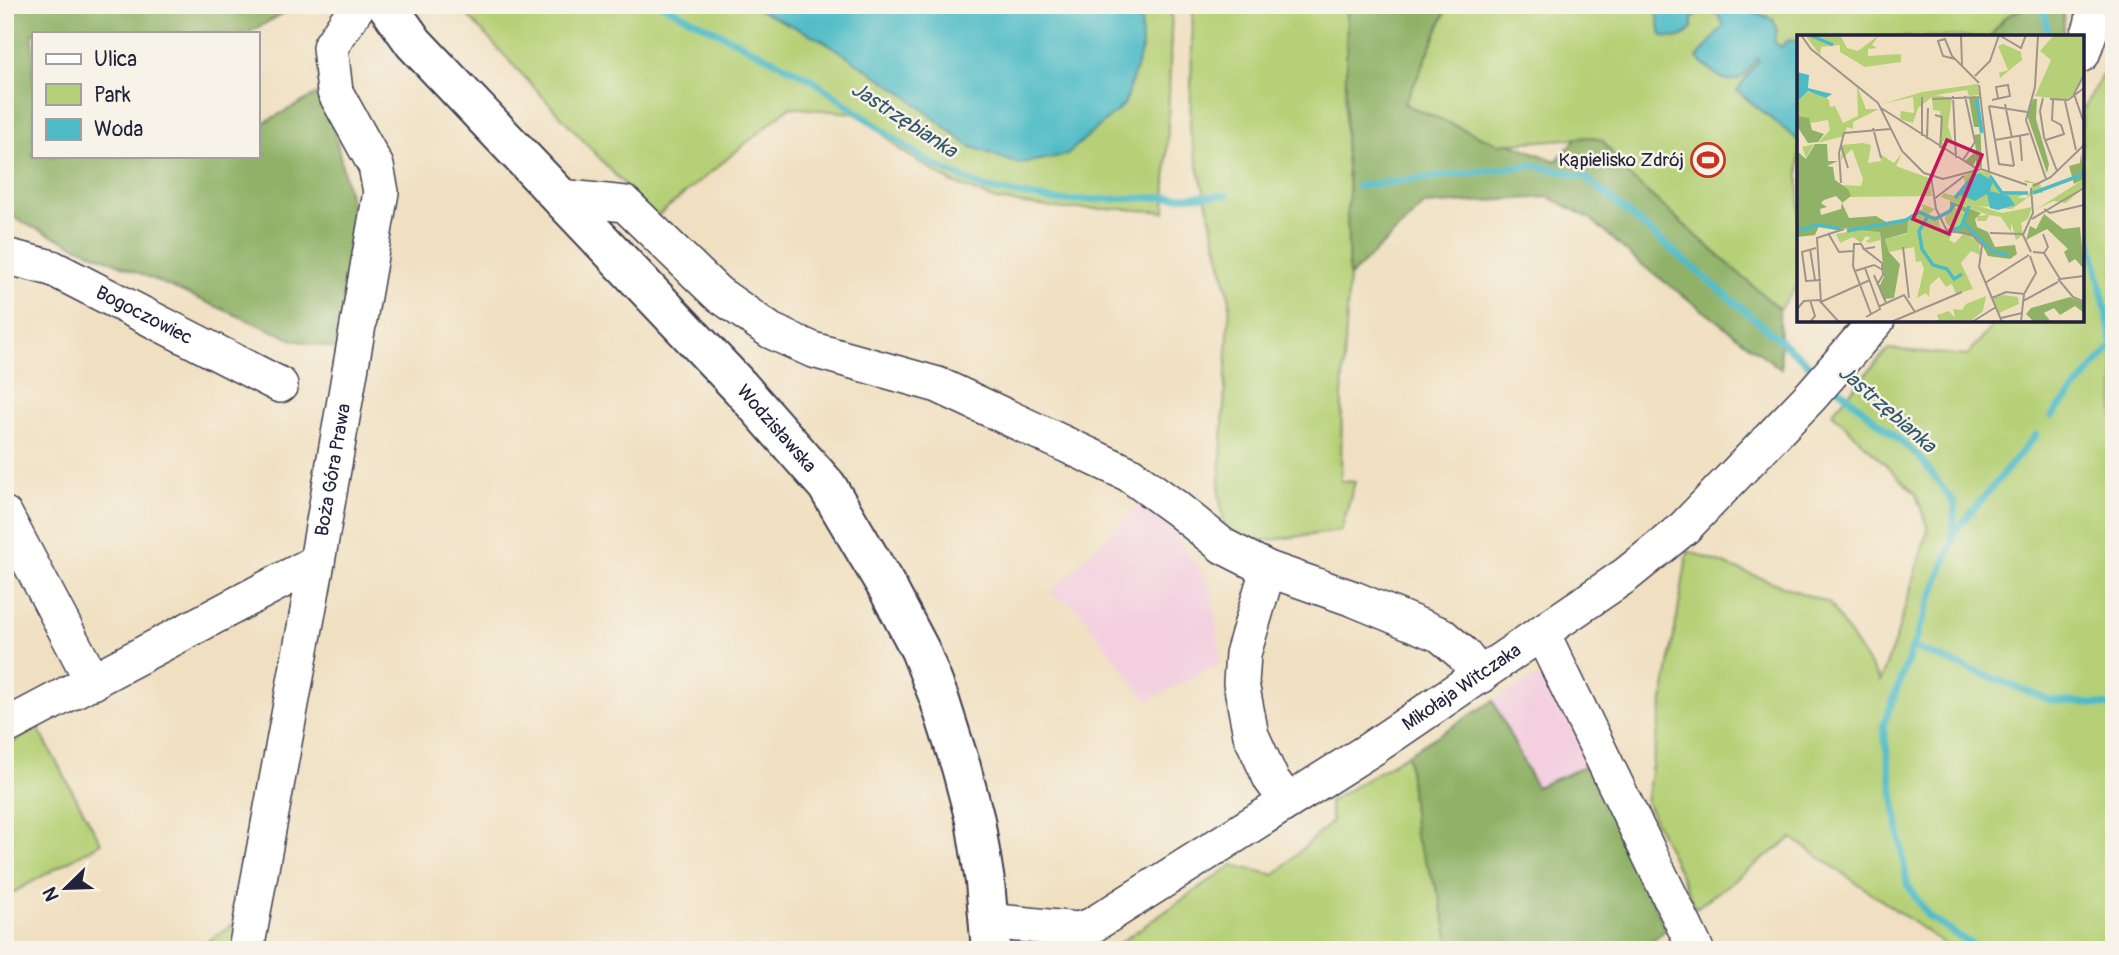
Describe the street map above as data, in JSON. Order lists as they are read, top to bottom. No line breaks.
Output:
{"streets":{"main road":["Wodzisławska"],"street":["Bogoczowiec","Boża Góra Prawa","Mikołaja Witczaka"]},"water":["Jastrzębianka"],"places":{"sports":["Kąpielisko Zdrój"]},"legend":["Ulica","Park","Woda"],"north":"bottom left"}
